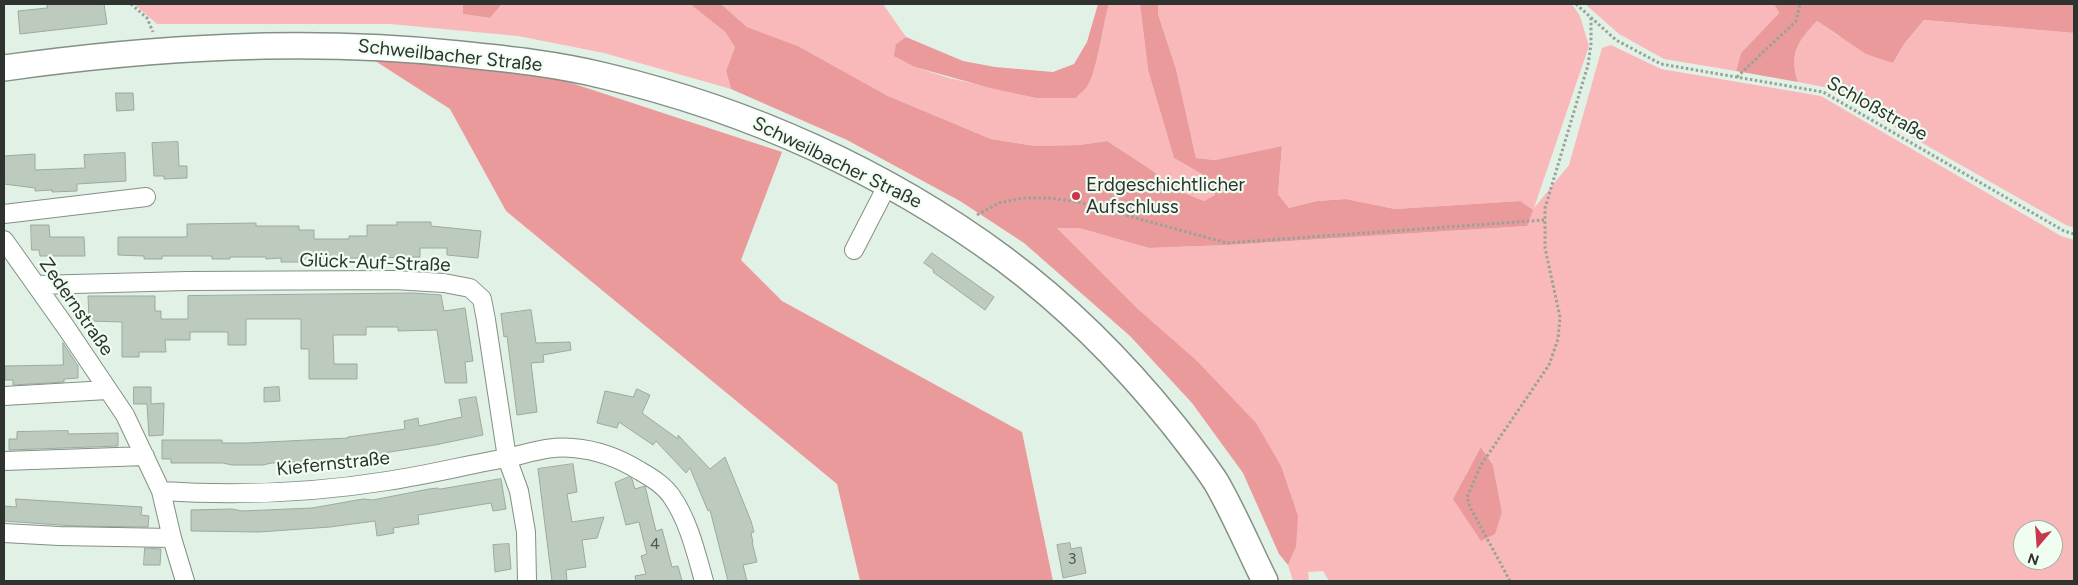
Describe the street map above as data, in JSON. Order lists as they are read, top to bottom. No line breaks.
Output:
{"streets":{"main road":["Schweilbacher Straße"],"street":["Glück-Auf-Straße","Zedernstraße","Kiefernstraße"],"path":["Schloßstraße"]},"crossings":[["Glück-Auf-Straße","Zedernstraße"],["Glück-Auf-Straße","Kiefernstraße"],["Zedernstraße","Kiefernstraße"]],"places":["Erdgeschichtlicher Aufschluss"],"house_numbers":["4","3"],"north":"bottom"}
